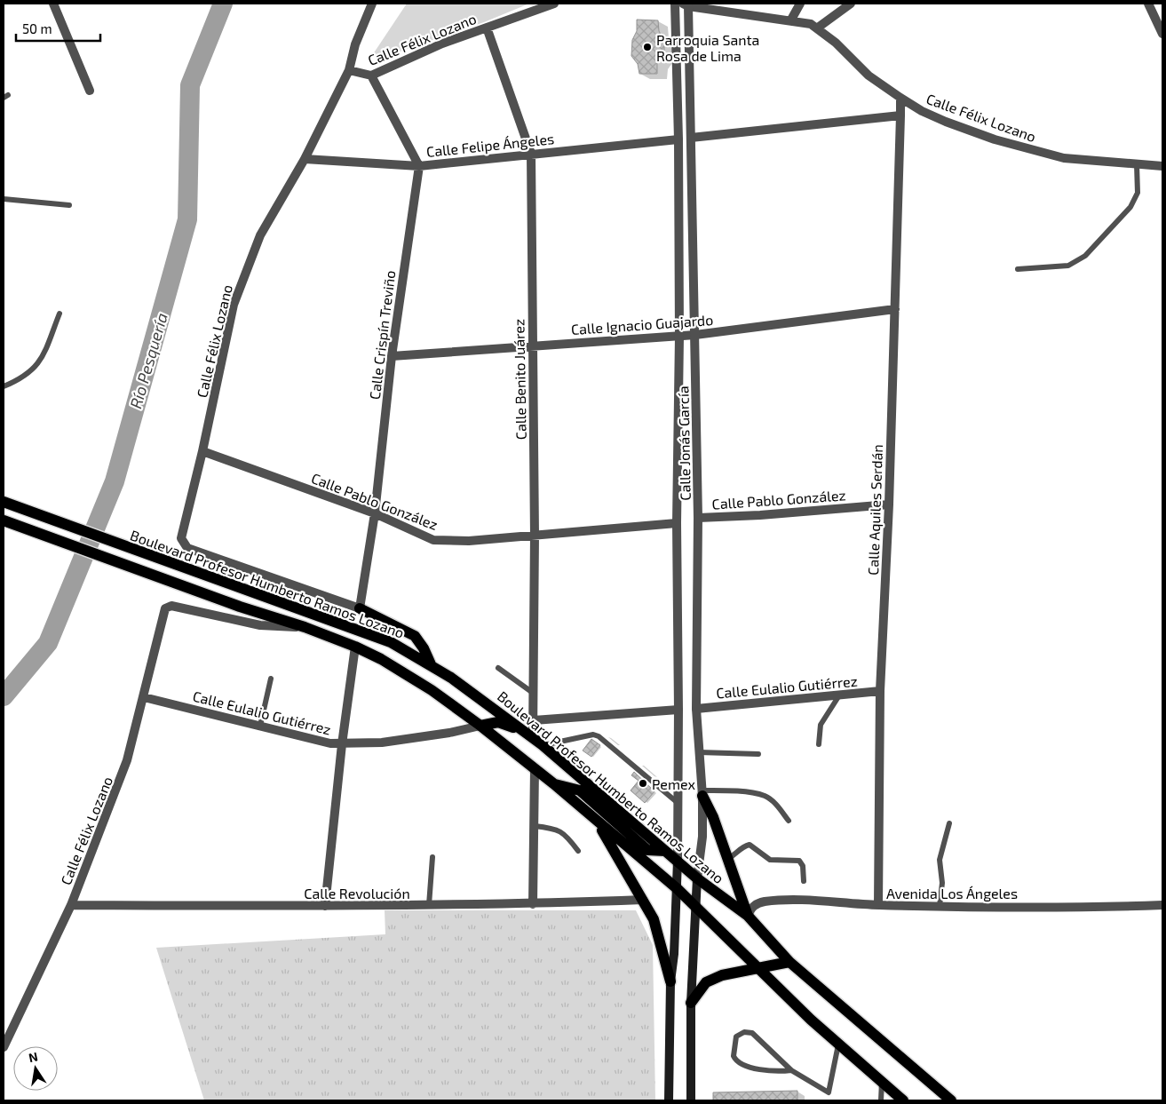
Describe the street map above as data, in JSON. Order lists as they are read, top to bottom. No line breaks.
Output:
{"streets":{"main road":["Boulevard Profesor Humberto Ramos Lozano"],"street":["Calle Félix Lozano","Calle Felipe Ángeles","Calle Ignacio Guajardo","Calle Crispín Treviño","Calle Benito Juárez","Calle Jonás García","Calle Pablo González","Calle Aquiles Serdán","Calle Eulalio Gutiérrez","Calle Revolución","Avenida Los Ángeles"]},"crossings":[["Calle Félix Lozano","Calle Felipe Ángeles"],["Calle Félix Lozano","Calle Crispín Treviño"],["Calle Félix Lozano","Calle Benito Juárez"],["Calle Félix Lozano","Calle Jonás García"],["Calle Félix Lozano","Calle Pablo González"],["Calle Félix Lozano","Boulevard Profesor Humberto Ramos Lozano"],["Calle Félix Lozano","Calle Eulalio Gutiérrez"],["Calle Félix Lozano","Calle Revolución"],["Calle Felipe Ángeles","Calle Crispín Treviño"],["Calle Felipe Ángeles","Calle Benito Juárez"],["Calle Felipe Ángeles","Calle Jonás García"],["Calle Ignacio Guajardo","Calle Crispín Treviño"],["Calle Ignacio Guajardo","Calle Benito Juárez"],["Calle Ignacio Guajardo","Calle Jonás García"],["Calle Ignacio Guajardo","Calle Aquiles Serdán"],["Calle Crispín Treviño","Calle Pablo González"],["Calle Benito Juárez","Calle Pablo González"],["Calle Benito Juárez","Boulevard Profesor Humberto Ramos Lozano"],["Calle Jonás García","Calle Pablo González"],["Calle Jonás García","Boulevard Profesor Humberto Ramos Lozano"],["Calle Jonás García","Calle Eulalio Gutiérrez"],["Calle Pablo González","Calle Aquiles Serdán"],["Calle Aquiles Serdán","Calle Eulalio Gutiérrez"],["Calle Aquiles Serdán","Avenida Los Ángeles"],["Boulevard Profesor Humberto Ramos Lozano","Calle Eulalio Gutiérrez"],["Boulevard Profesor Humberto Ramos Lozano","Avenida Los Ángeles"]],"water":["Río Pesquería"],"places":["Parroquia Santa Rosa de Lima","Pemex"],"scale_bar":"50 m","north":"top"}
